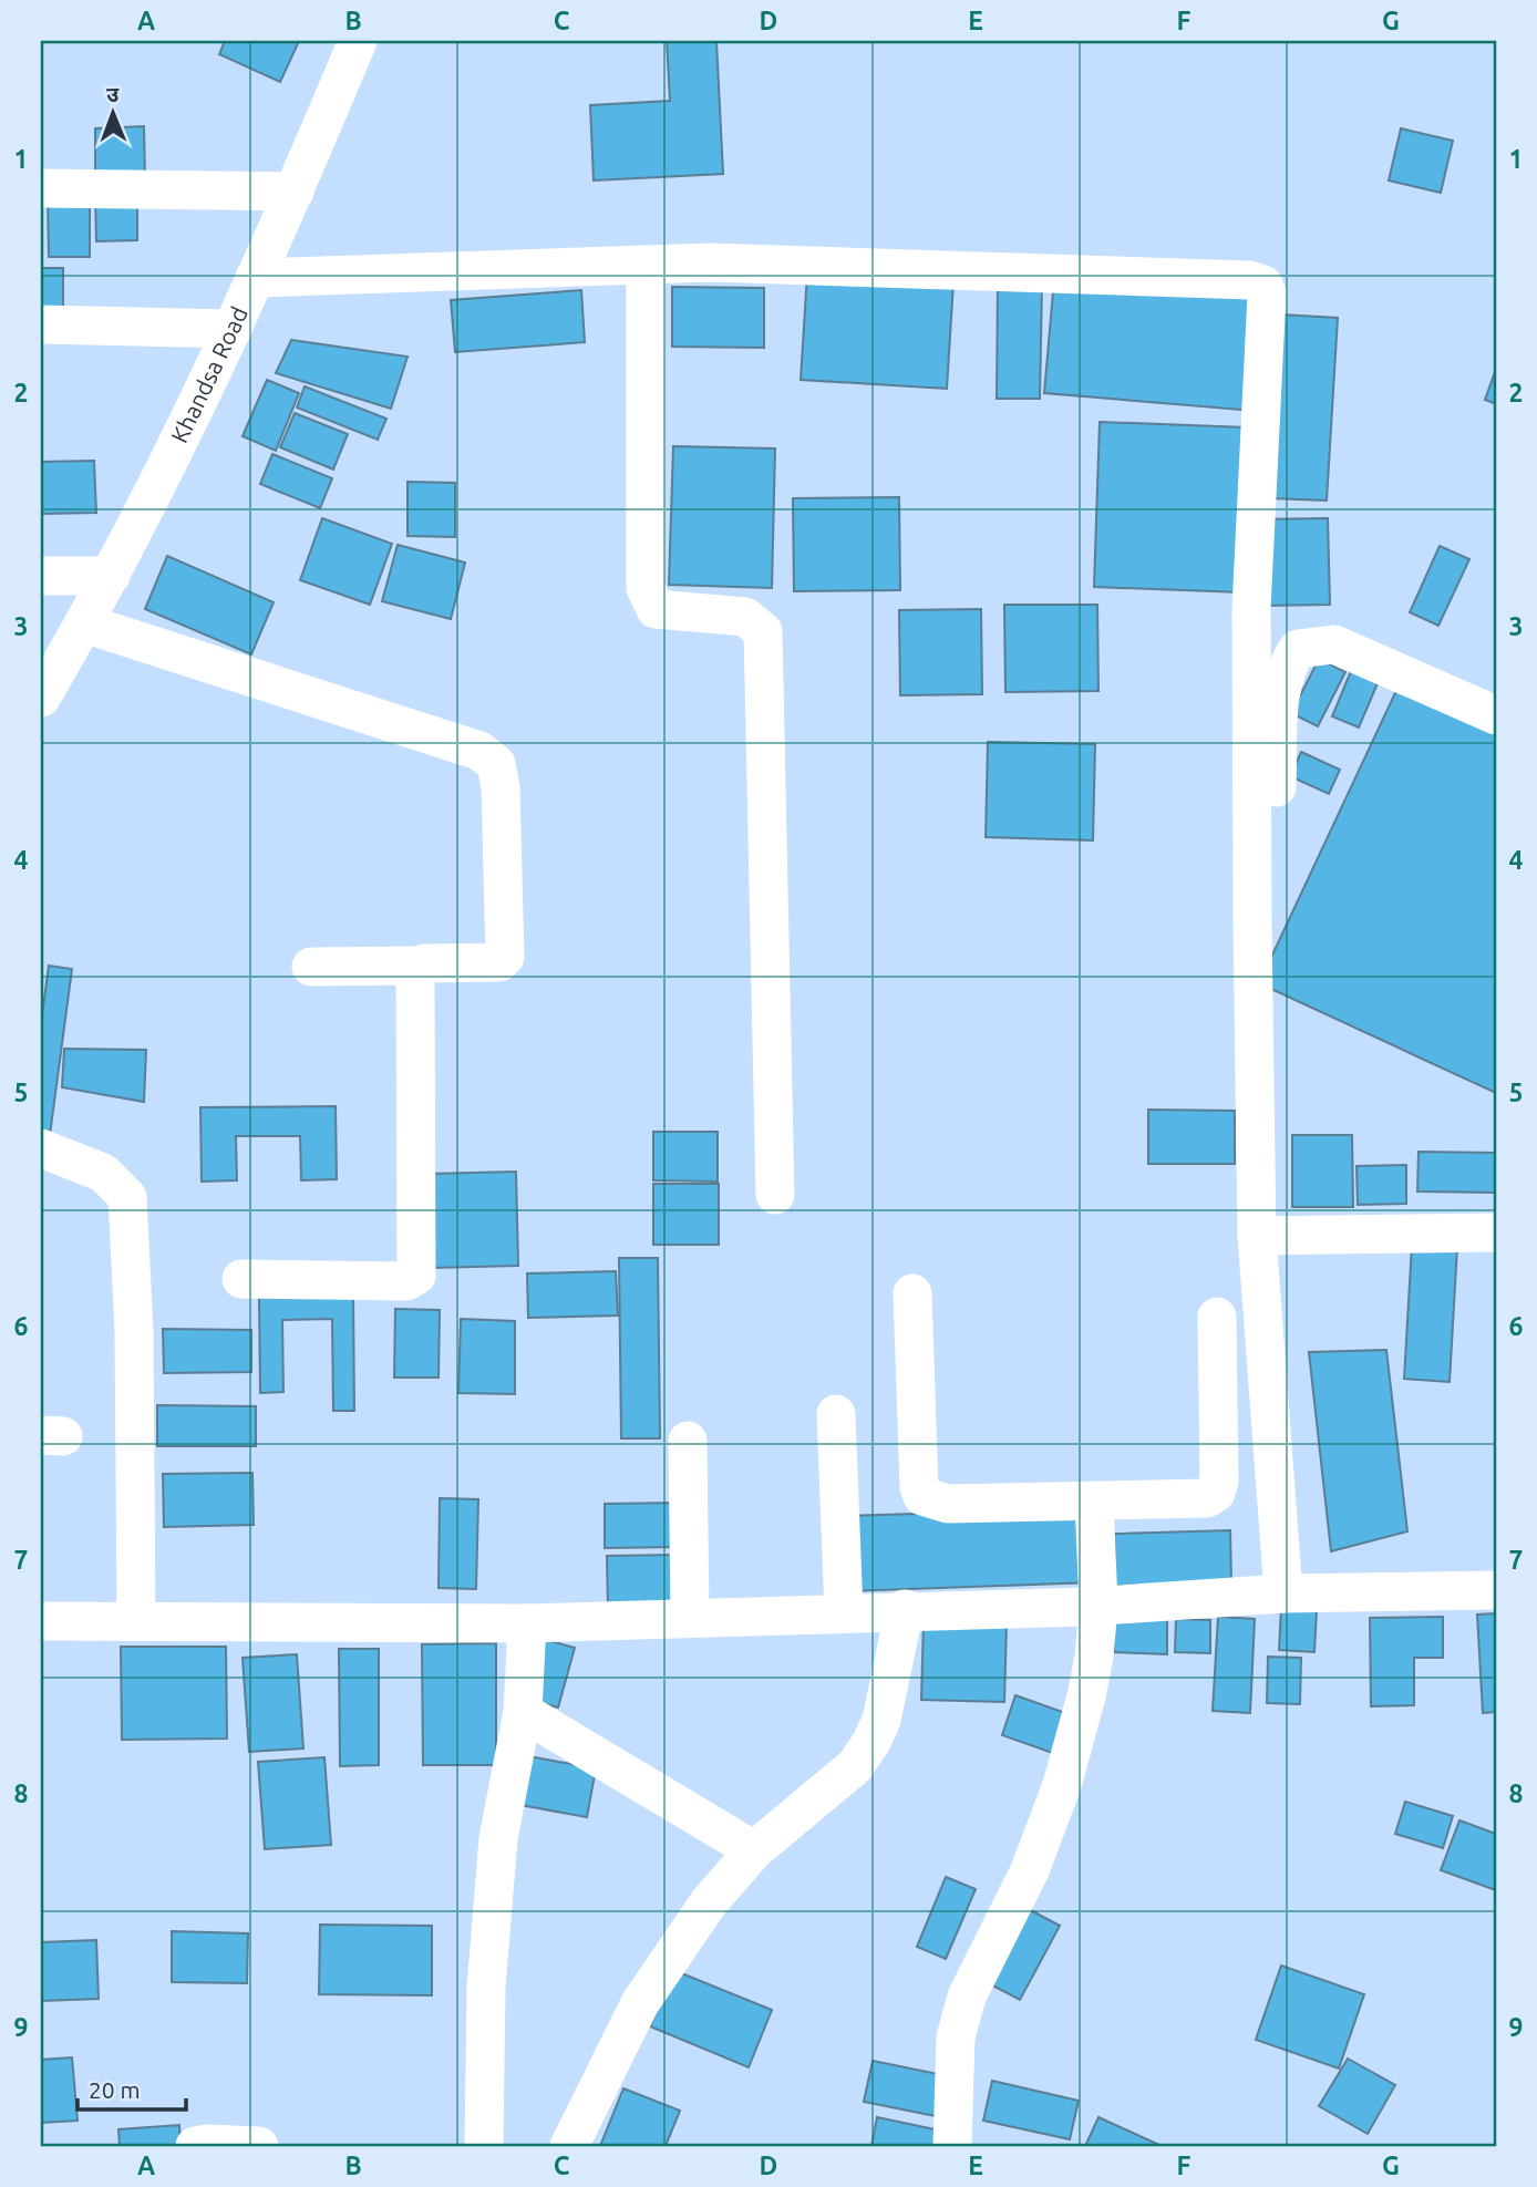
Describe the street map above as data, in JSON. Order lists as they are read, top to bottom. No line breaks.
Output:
{"streets":{"street":["Khandsa Road"]},"scale_bar":"20 m","north":"top","grid":{"columns":["A","B","C","D","E","F","G"],"rows":["1","2","3","4","5","6","7","8","9"]}}
